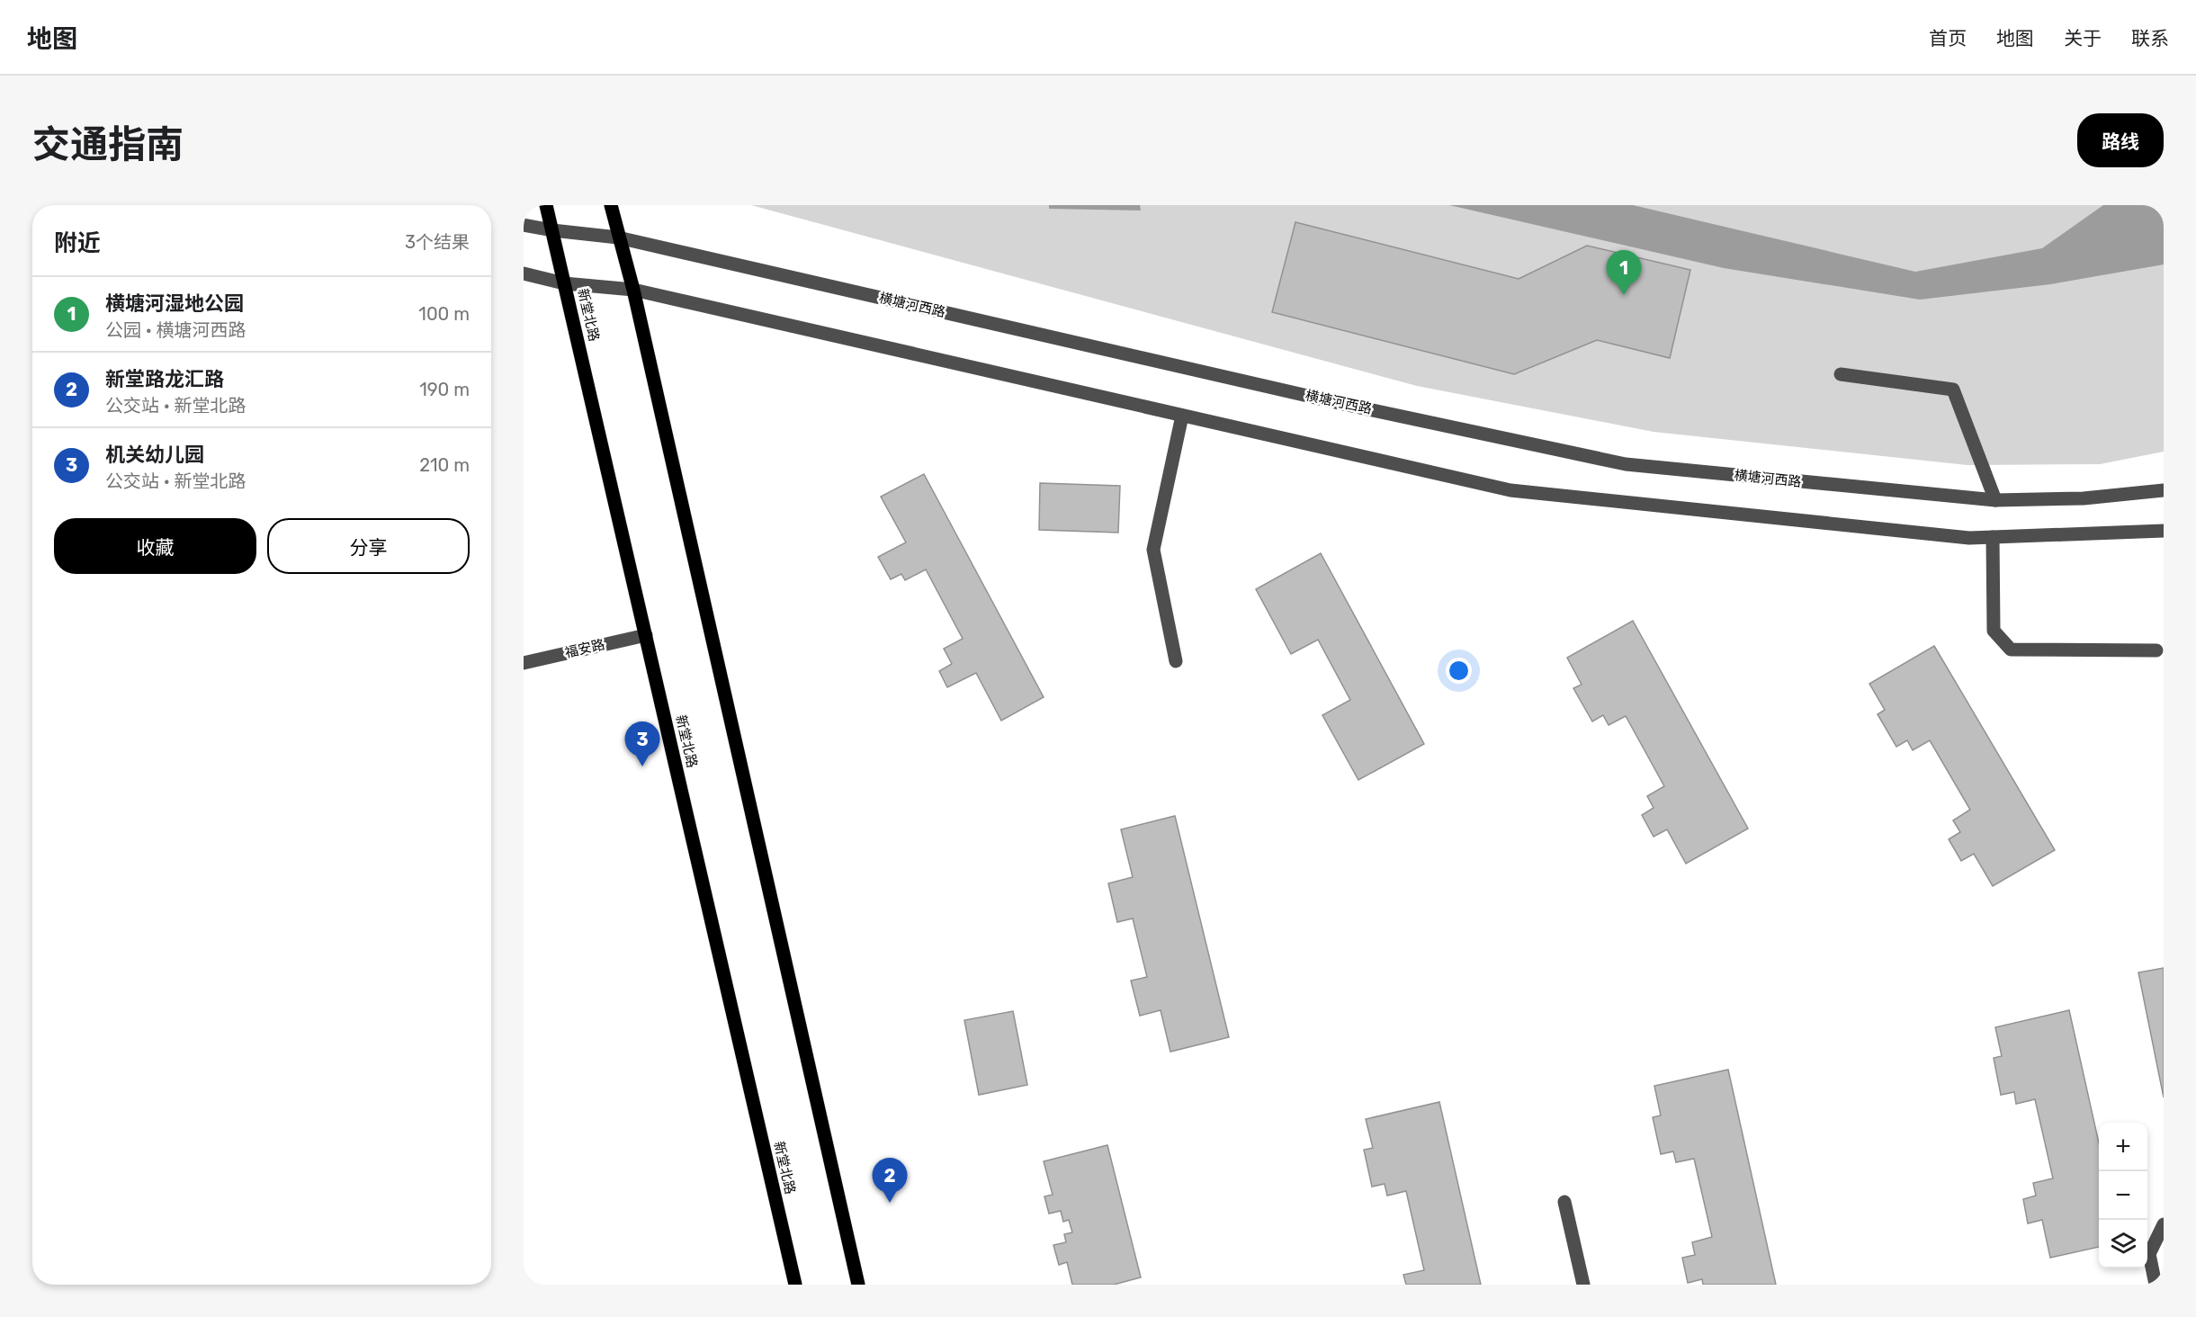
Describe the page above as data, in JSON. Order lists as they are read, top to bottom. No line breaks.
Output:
{"streets":{"main road":["新堂北路"],"street":["横塘河西路","福安路"]},"crossings":[["横塘河西路","新堂北路"],["新堂北路","福安路"]],"page":{"header":"地图","nav":["首页","地图","关于","联系"],"title":"交通指南","buttons":["路线",["收藏","分享"]],"heading":["附近","3个结果"],"pins":["1","3","2"],"list":[{"mark":"1","name":"横塘河湿地公园","note":"公园 · 横塘河西路","value":"100 m"},{"mark":"2","name":"新堂路龙汇路","note":"公交站 · 新堂北路","value":"190 m"},{"mark":"3","name":"机关幼儿园","note":"公交站 · 新堂北路","value":"210 m"}],"map_buttons":["+","−"]}}
